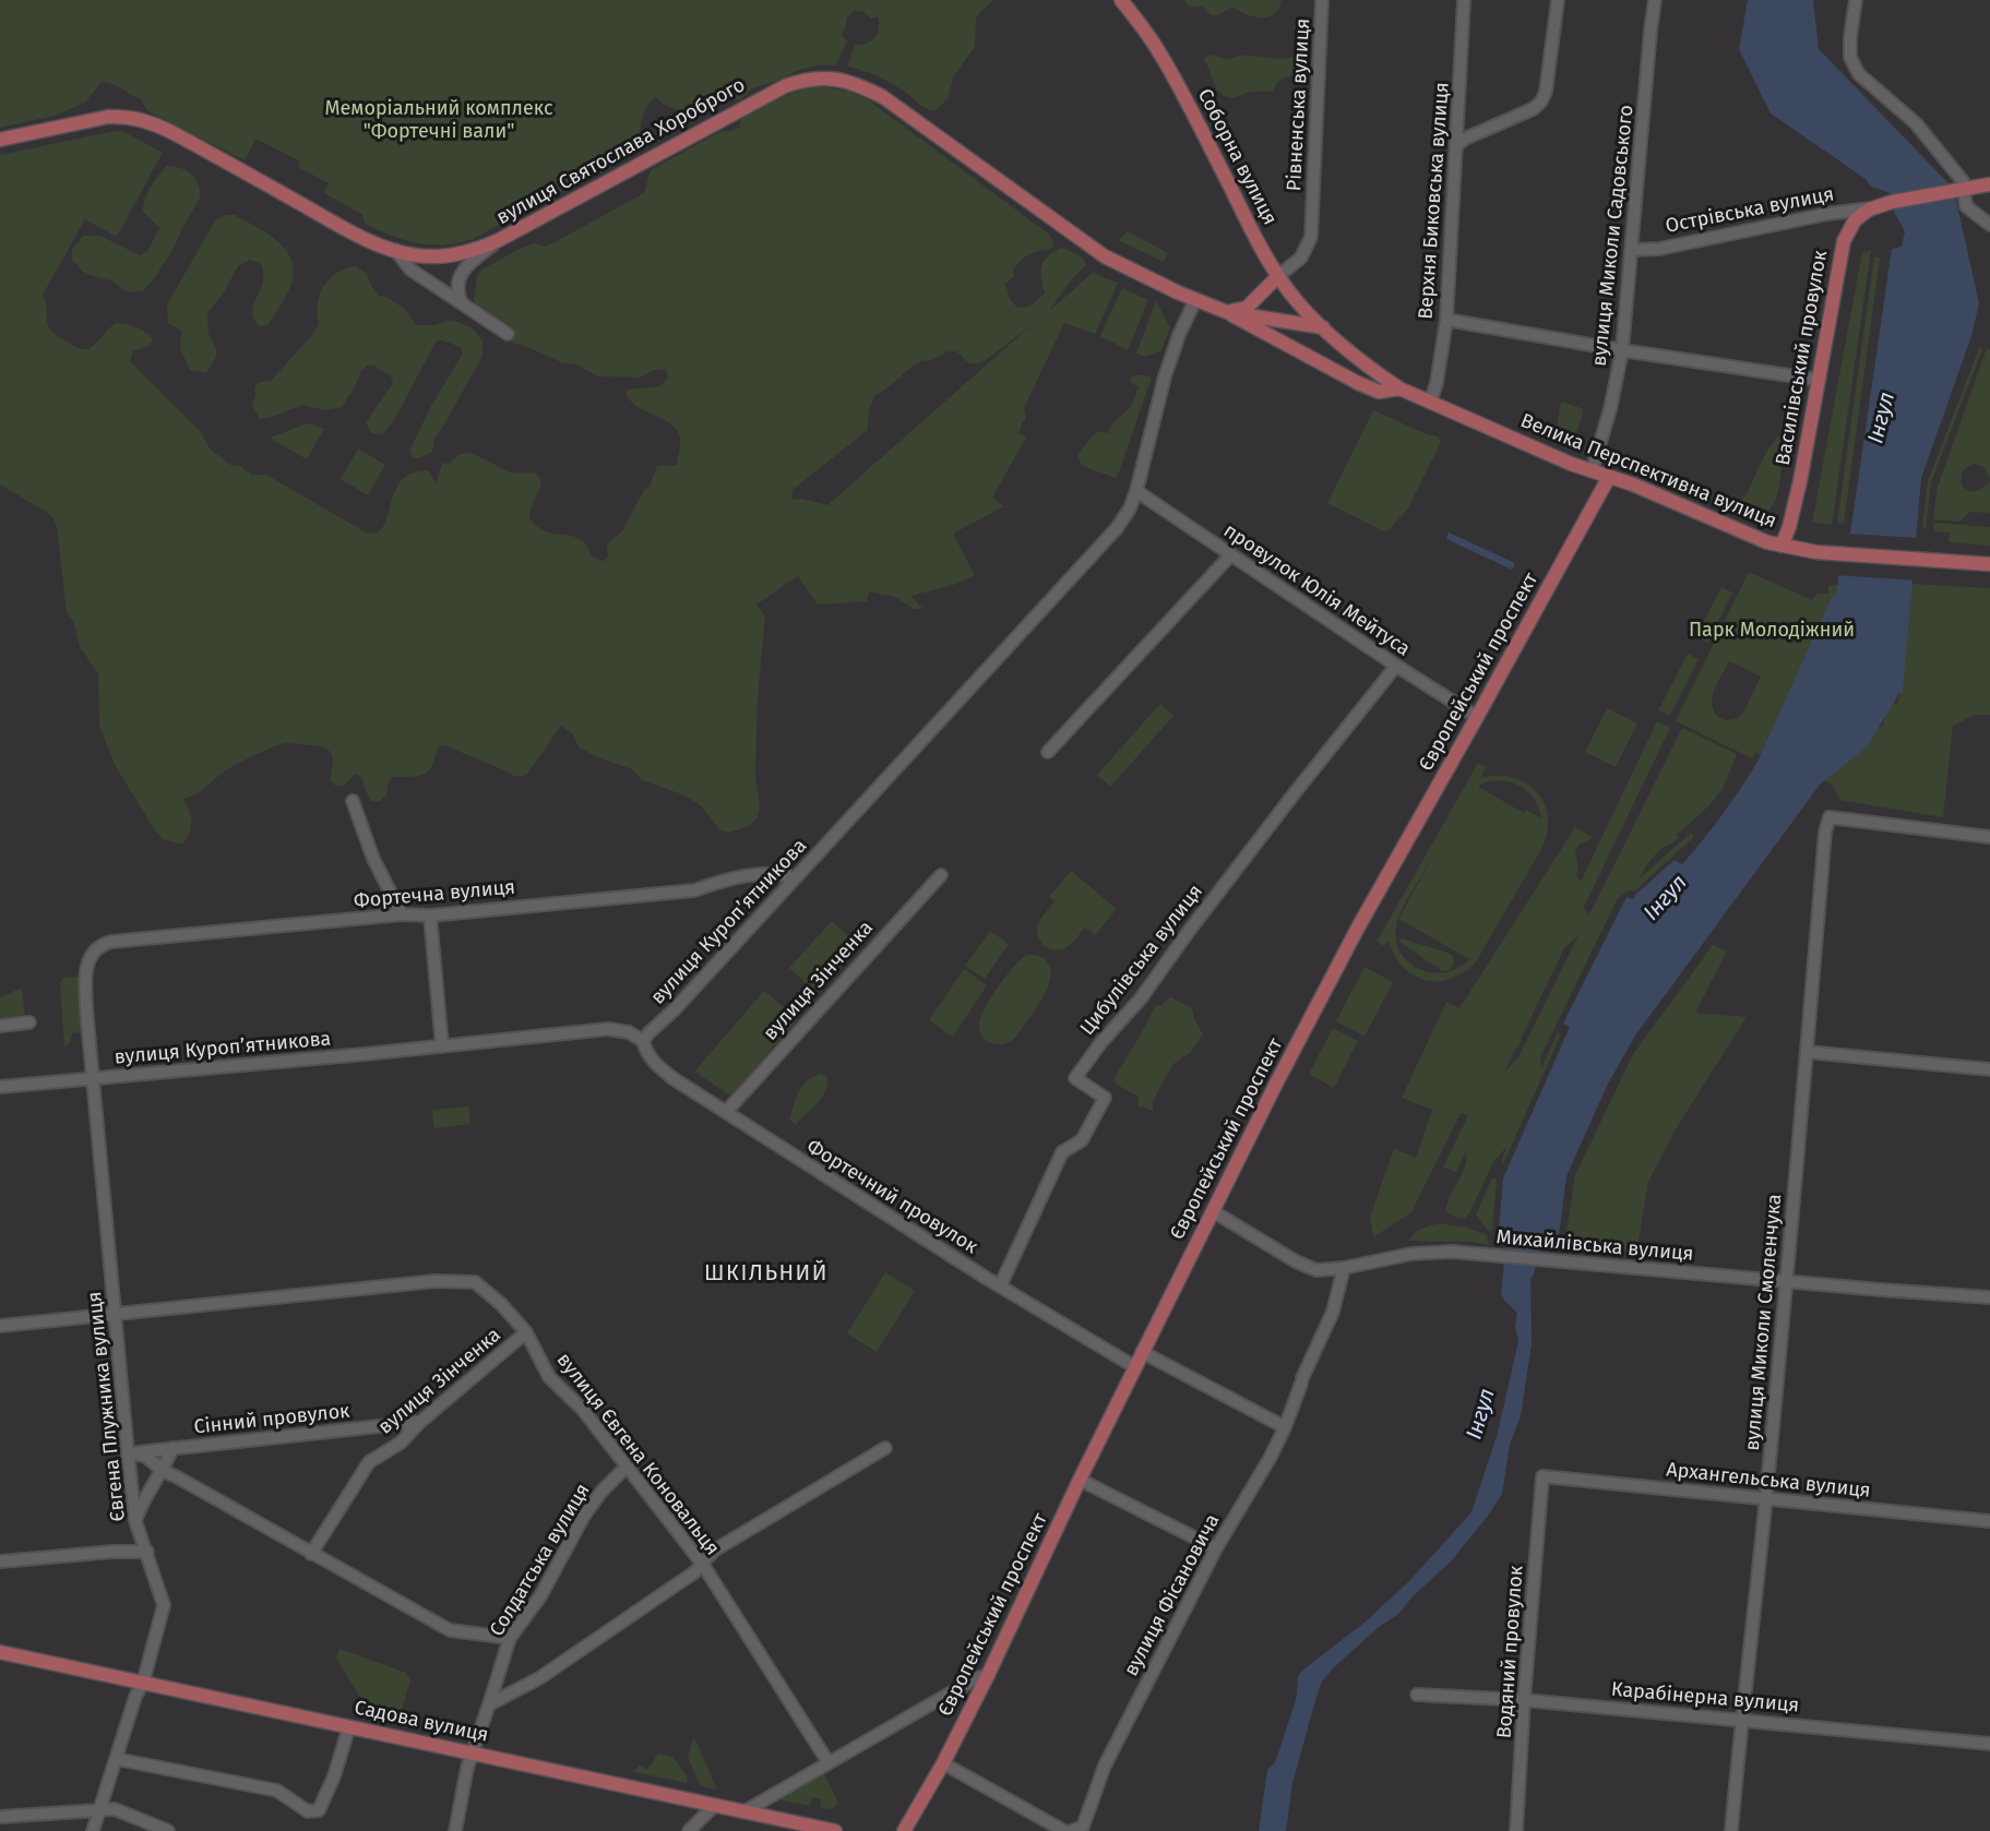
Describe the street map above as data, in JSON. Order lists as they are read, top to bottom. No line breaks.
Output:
{"streets":{"main road":["вулиця Святослава Хороброго","Соборна вулиця","Василівський провулок","Велика Перспективна вулиця","Європейський проспект","Садова вулиця"],"street":["Рівненська вулиця","Верхня Биковська вулиця","Острівська вулиця","вулиця Миколи Садовського","провулок Юлія Мейтуса","Фортечна вулиця","вулиця Куропʼятникова","Цибулівська вулиця","вулиця Зінченка","Фортечний провулок","Михайлівська вулиця","вулиця Миколи Смоленчука","Євгена Плужника вулиця","Сінний провулок","вулиця Євгена Коновальця","Архангельська вулиця","Солдатська вулиця","вулиця Фісановича","Водяний провулок","Карабінерна вулиця"]},"crossings":[["Рівненська вулиця","Соборна вулиця"],["вулиця Святослава Хороброго","вулиця Куропʼятникова"],["Соборна вулиця","Велика Перспективна вулиця"],["Верхня Биковська вулиця","Велика Перспективна вулиця"],["Острівська вулиця","вулиця Миколи Садовського"],["Острівська вулиця","Василівський провулок"],["вулиця Миколи Садовського","Велика Перспективна вулиця"],["Василівський провулок","Велика Перспективна вулиця"],["Велика Перспективна вулиця","Європейський проспект"],["провулок Юлія Мейтуса","Європейський проспект"],["провулок Юлія Мейтуса","вулиця Куропʼятникова"],["провулок Юлія Мейтуса","Цибулівська вулиця"],["Європейський проспект","Фортечний провулок"],["Європейський проспект","Михайлівська вулиця"],["Фортечна вулиця","вулиця Куропʼятникова"],["Фортечна вулиця","Євгена Плужника вулиця"],["вулиця Куропʼятникова","Фортечний провулок"],["вулиця Куропʼятникова","Євгена Плужника вулиця"],["Цибулівська вулиця","Фортечний провулок"],["вулиця Зінченка","Фортечний провулок"],["вулиця Зінченка","Сінний провулок"],["вулиця Зінченка","вулиця Євгена Коновальця"],["Михайлівська вулиця","вулиця Миколи Смоленчука"],["Михайлівська вулиця","вулиця Фісановича"],["вулиця Миколи Смоленчука","Архангельська вулиця"],["вулиця Миколи Смоленчука","Карабінерна вулиця"],["Євгена Плужника вулиця","Сінний провулок"],["Євгена Плужника вулиця","вулиця Євгена Коновальця"],["Євгена Плужника вулиця","Садова вулиця"],["вулиця Євгена Коновальця","Солдатська вулиця"],["вулиця Євгена Коновальця","Садова вулиця"],["Архангельська вулиця","Водяний провулок"],["Солдатська вулиця","Садова вулиця"],["Водяний провулок","Карабінерна вулиця"]],"districts":["ШКІЛЬНИЙ"],"water":["Інгул"],"parks":["Меморіальний комплекс \"Фортечні вали\"","Парк Молодіжний"]}
